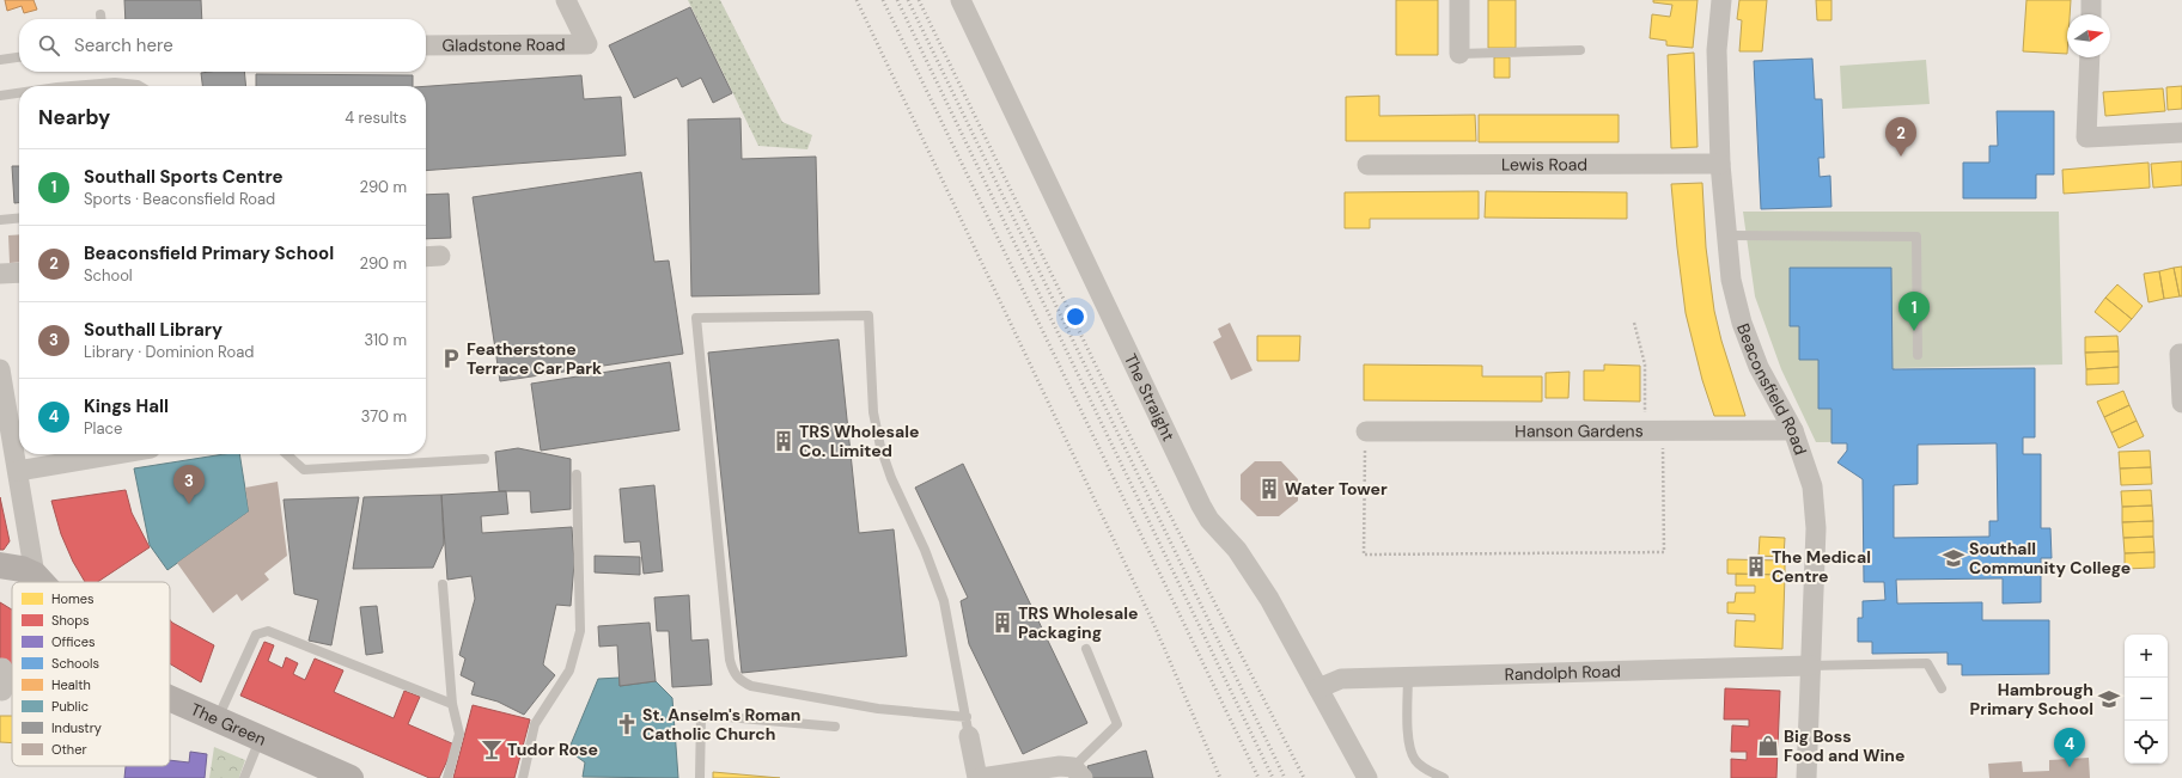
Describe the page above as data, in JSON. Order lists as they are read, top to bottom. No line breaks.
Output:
{"streets":{"street":["Gladstone Road","Lewis Road","Beaconsfield Road","The Straight","Hanson Gardens","Randolph Road","The Green"]},"crossings":[["Lewis Road","Beaconsfield Road"],["Beaconsfield Road","Hanson Gardens"],["Beaconsfield Road","Randolph Road"],["The Straight","Randolph Road"]],"places":{"parking":["Featherstone Terrace Car Park"],"building":["TRS Wholesale Co. Limited","Water Tower","The Medical Centre","TRS Wholesale Packaging"],"school or university":["Southall Community College","Hambrough Primary School"],"church":["St. Anselm's Roman Catholic Church"],"shop":["Big Boss Food and Wine"],"bar":["Tudor Rose"]},"legend":["Homes","Shops","Offices","Schools","Health","Public","Industry","Other"],"north":"right","page":{"search":"Search here","heading":["Nearby","4 results"],"pins":["2","1","3","4"],"list":[{"mark":"1","name":"Southall Sports Centre","note":"Sports · Beaconsfield Road","value":"290 m"},{"mark":"2","name":"Beaconsfield Primary School","note":"School","value":"290 m"},{"mark":"3","name":"Southall Library","note":"Library · Dominion Road","value":"310 m"},{"mark":"4","name":"Kings Hall","note":"Place","value":"370 m"}],"map_buttons":["+","−"]}}
